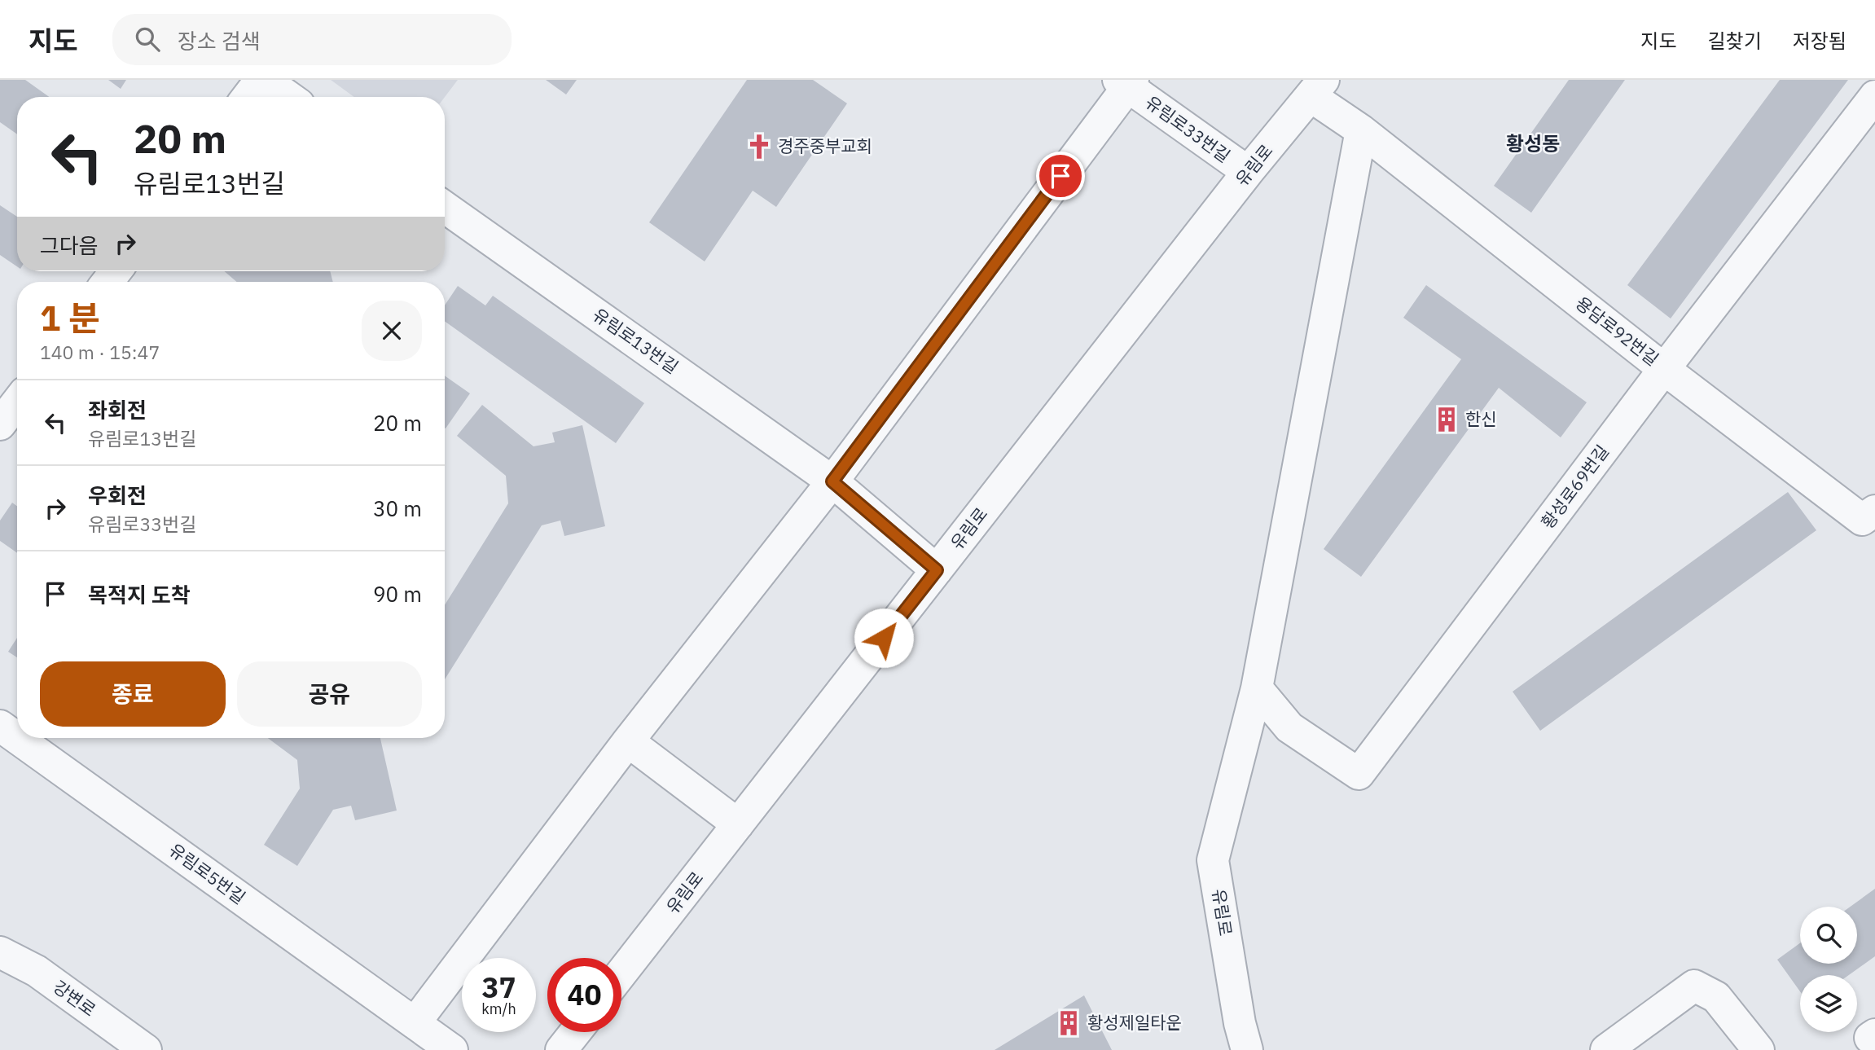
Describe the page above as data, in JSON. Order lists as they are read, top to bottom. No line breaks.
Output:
{"streets":{"street":["유림로33번길","유림로","용담로92번길","유림로13번길","황성로69번길","유림로5번길","강변로"]},"crossings":[["유림로33번길","유림로"],["유림로33번길","유림로13번길"],["유림로","용담로92번길"],["유림로","유림로13번길"],["유림로","황성로69번길"],["용담로92번길","황성로69번길"]],"districts":["황성동"],"places":{"church":["경주중부교회"],"building":["한신","황성제일타운"]},"page":{"header":"지도","search":"장소 검색","nav":["지도","길찾기","저장됨"],"turn":["20 m","유림로13번길"],"then":"그다음","heading":["1 분","140 m · 15:47"],"list":[{"name":"좌회전","note":"유림로13번길","value":"20 m"},{"name":"우회전","note":"유림로33번길","value":"30 m"},{"name":"목적지 도착","value":"90 m"}],"buttons":["종료","공유"],"speed":"37 km/h","limit":"40"}}
